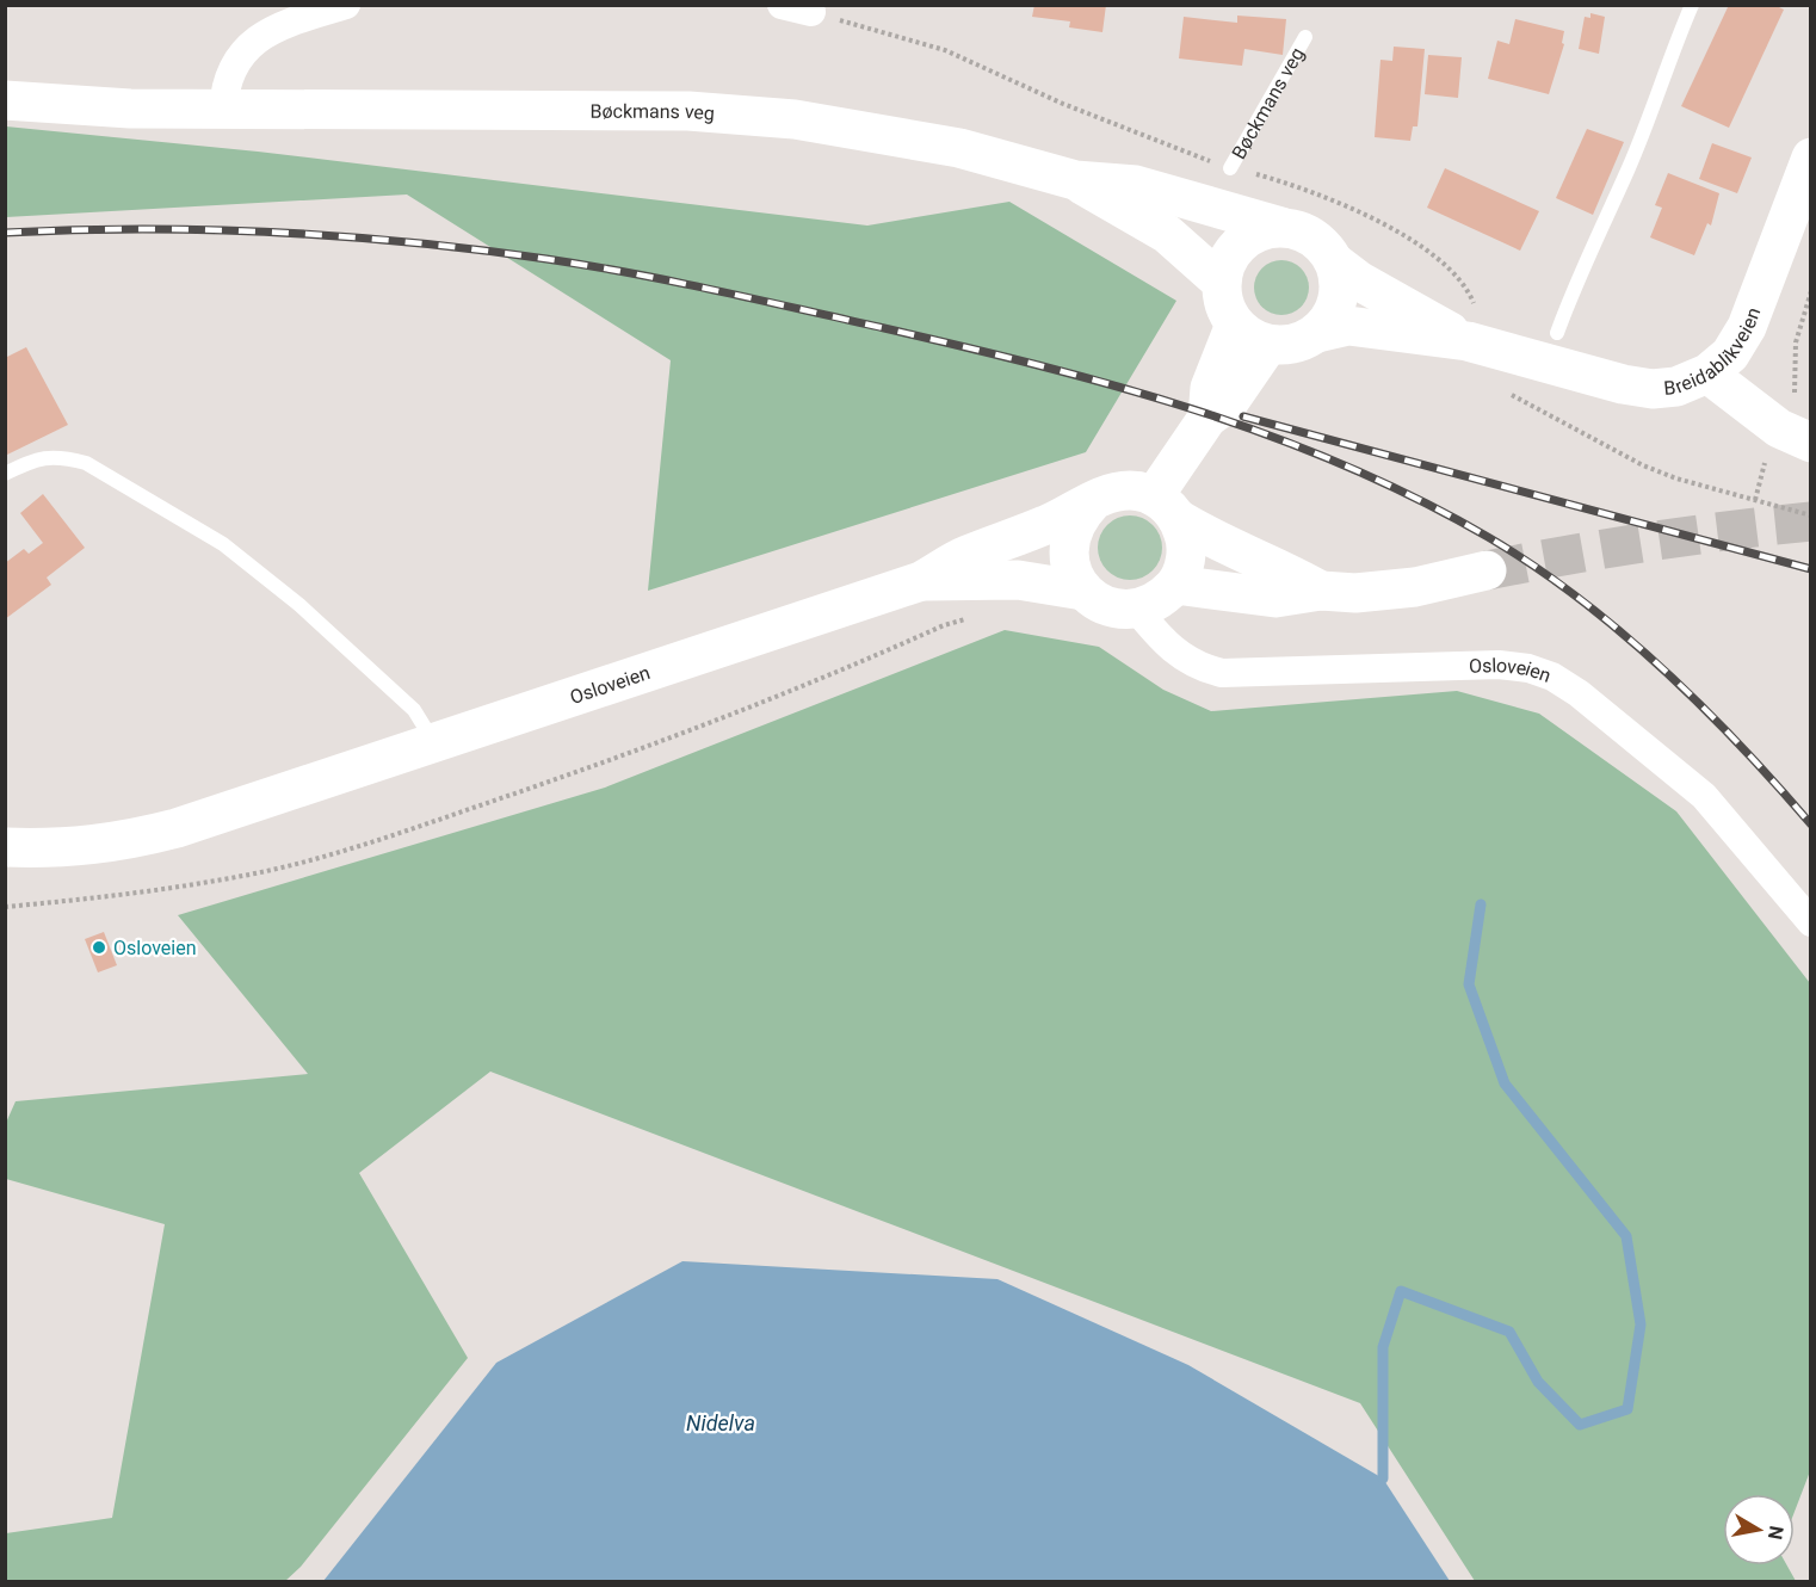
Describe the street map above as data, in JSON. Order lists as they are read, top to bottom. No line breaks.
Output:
{"streets":{"main road":["Bøckmans veg","Breidablikveien","Osloveien"]},"crossings":[["Bøckmans veg","Breidablikveien"]],"water":["Nidelva"],"places":["Osloveien"],"north":"right"}
